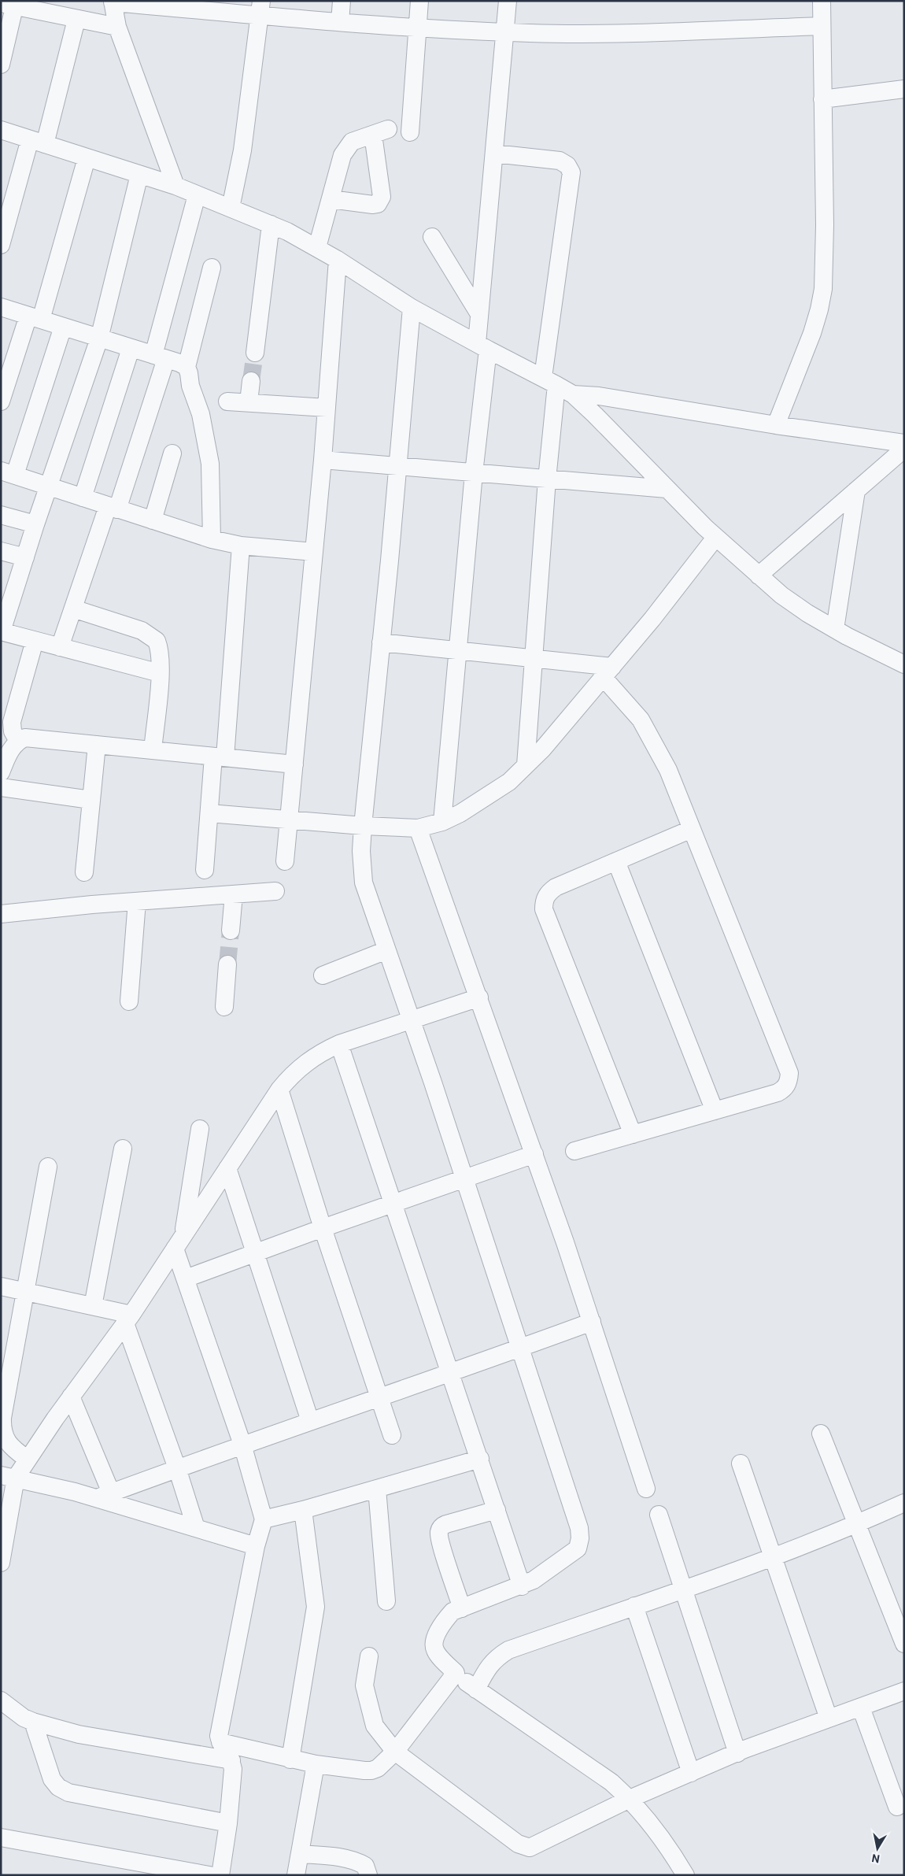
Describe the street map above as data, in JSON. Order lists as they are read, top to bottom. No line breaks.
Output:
{"north":"bottom"}
